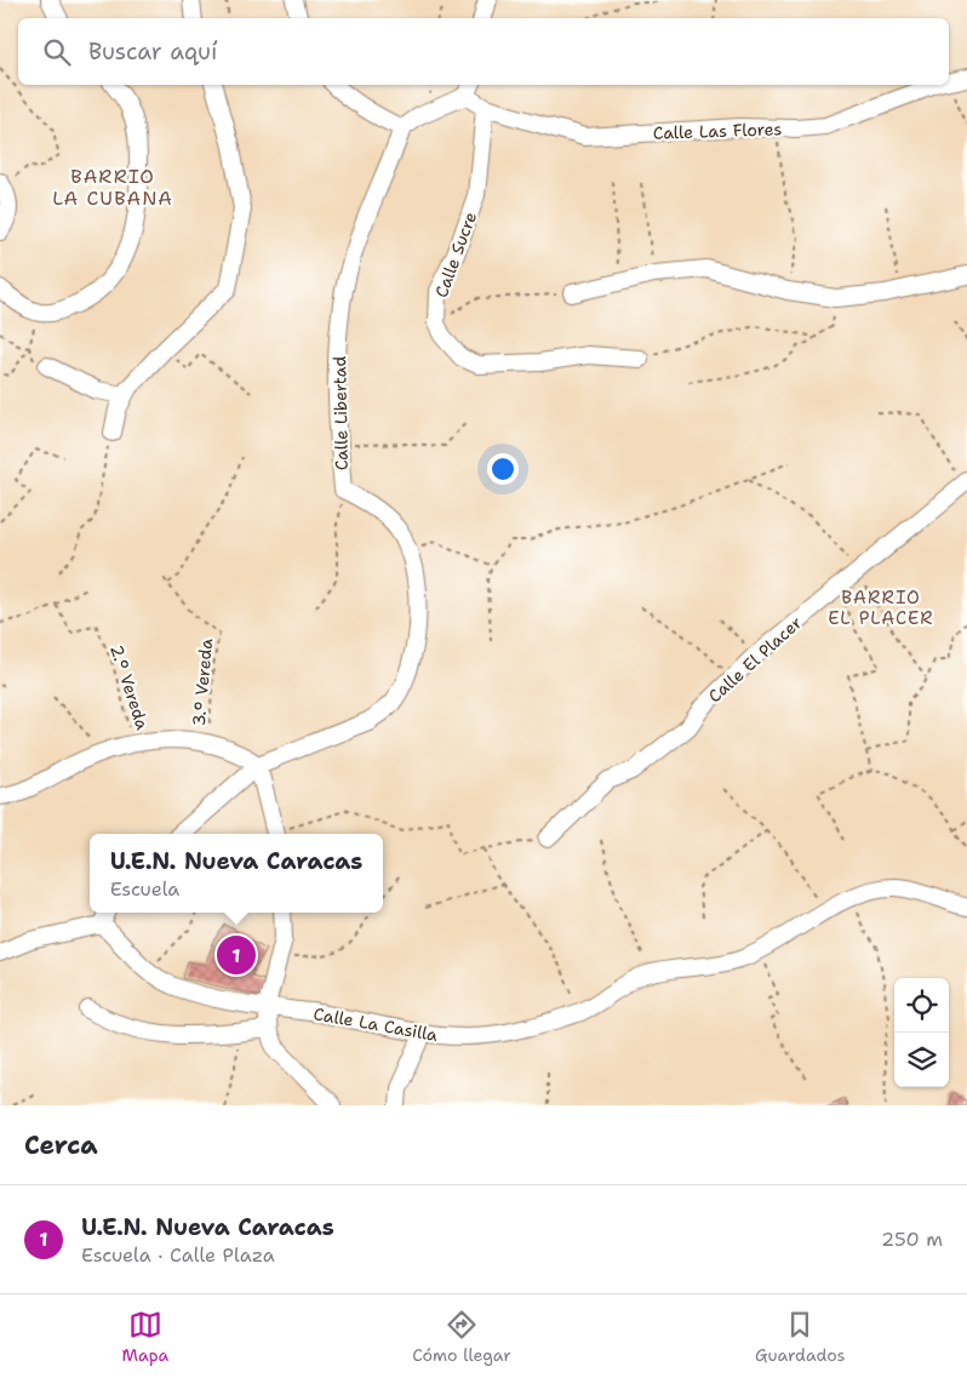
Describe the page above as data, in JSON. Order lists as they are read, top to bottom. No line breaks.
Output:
{"streets":{"street":["Calle Las Flores","Calle Sucre","Calle Libertad","Calle El Placer","Calle La Casilla"],"path":["3.° Vereda","2.° Vereda"]},"crossings":[["Calle Las Flores","Calle Sucre"]],"districts":["BARRIO LA CUBANA","BARRIO EL PLACER"],"page":{"search":"Buscar aquí","popup":["U.E.N. Nueva Caracas","Escuela"],"pins":"1","heading":"Cerca","list":[{"mark":"1","name":"U.E.N. Nueva Caracas","note":"Escuela · Calle Plaza","value":"250 m"}],"nav":["Mapa","Cómo llegar","Guardados"]}}
